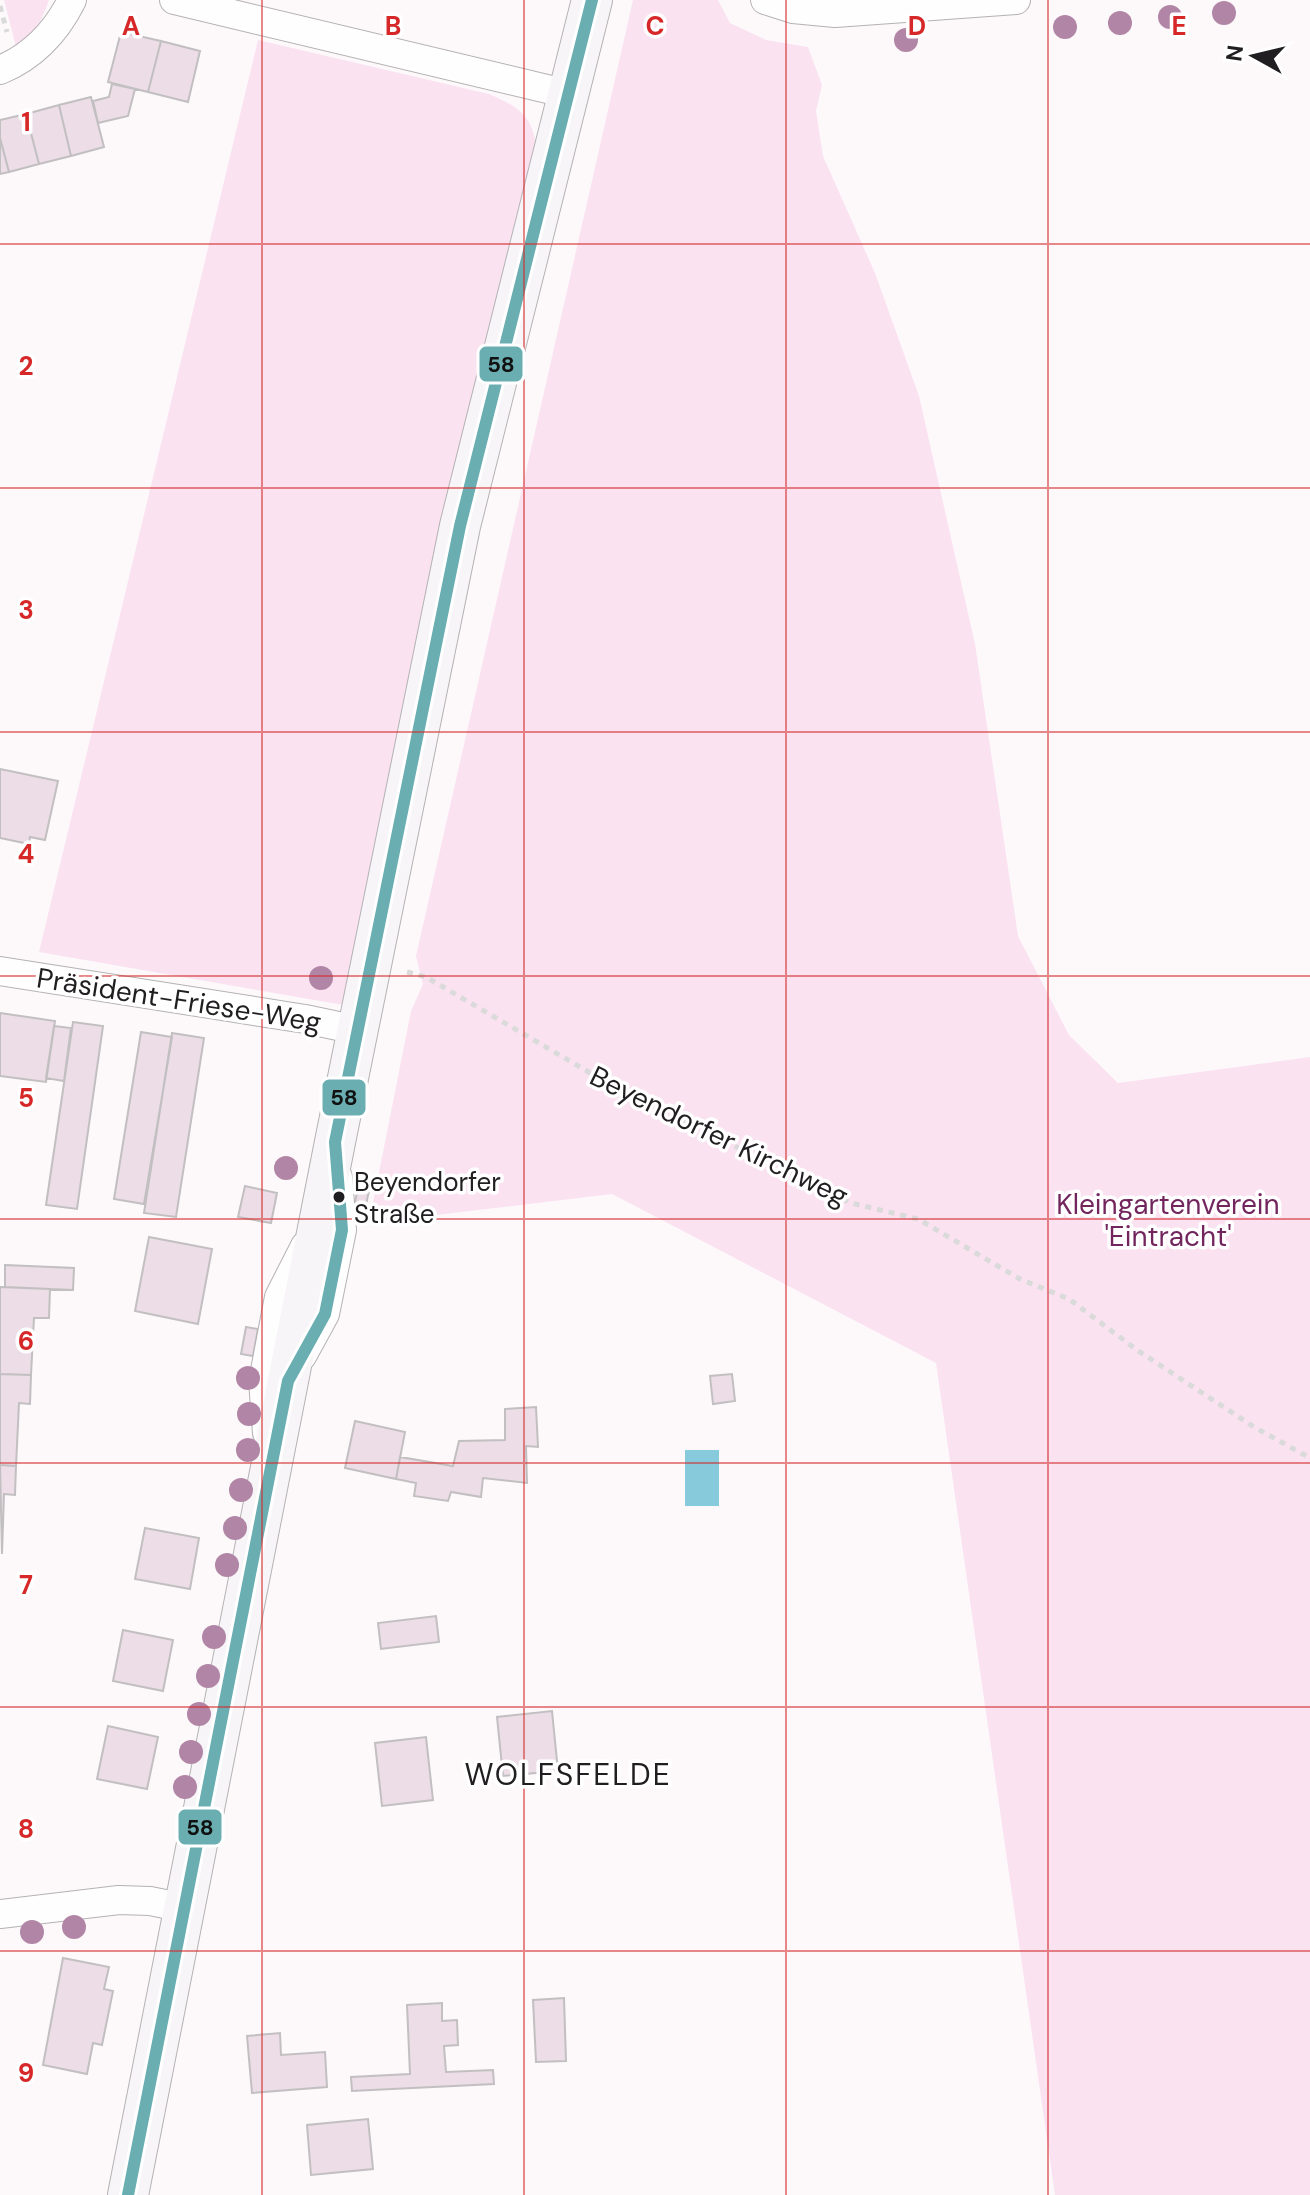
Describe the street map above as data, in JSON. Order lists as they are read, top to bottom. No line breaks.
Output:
{"streets":{"street":["Präsident-Friese-Weg"],"path":["Beyendorfer Kirchweg"]},"districts":["WOLFSFELDE"],"parks":["Kleingartenverein 'Eintracht'"],"places":["Beyendorfer Straße"],"lines":["transit line 58"],"north":"left","grid":{"columns":["A","B","C","D","E"],"rows":["1","2","3","4","5","6","7","8","9"]}}
